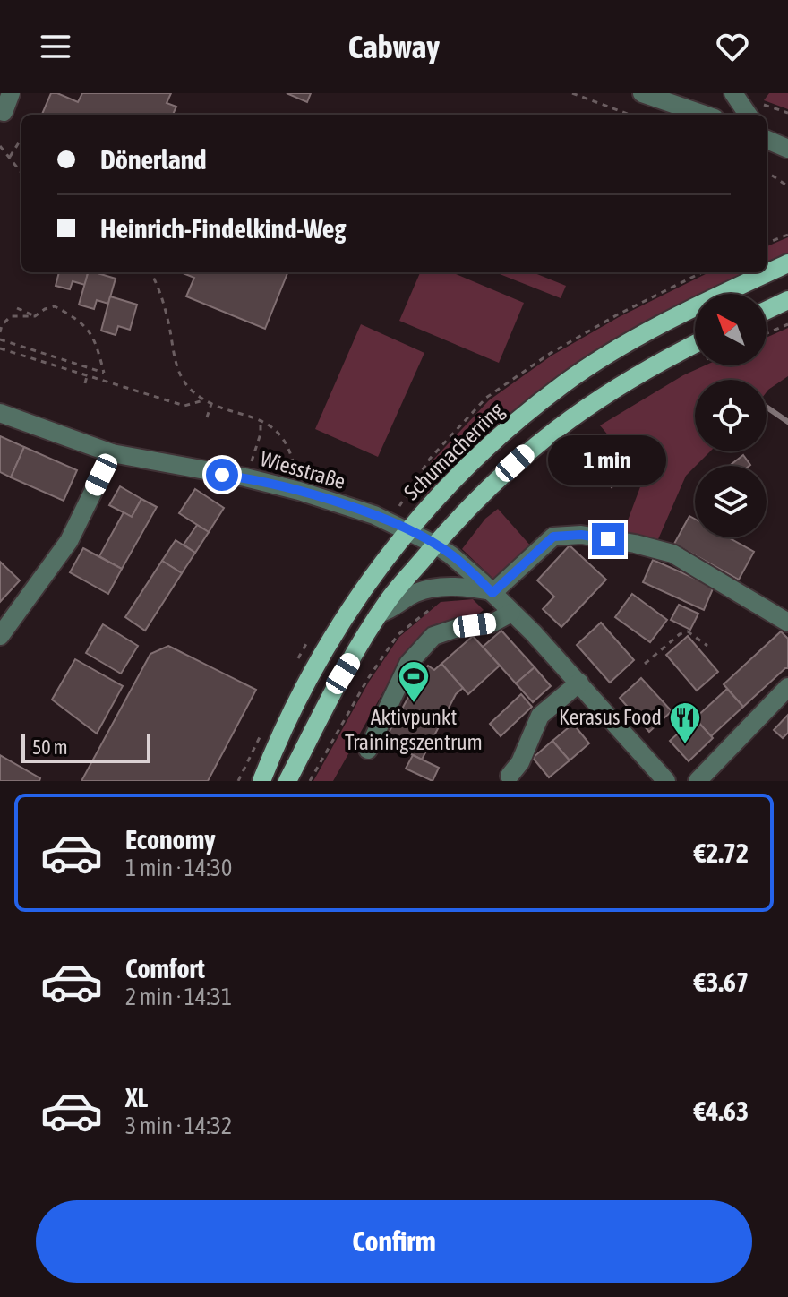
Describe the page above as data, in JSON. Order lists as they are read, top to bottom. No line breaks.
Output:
{"streets":{"main road":["Schumacherring"],"street":["Wiesstraße"]},"crossings":[["Schumacherring","Wiesstraße"]],"places":{"sports":["Aktivpunkt Trainingszentrum"],"restaurant":["Kerasus Food"]},"scale_bar":"50 m","north":"top left","page":{"header":"Cabway","banner":["Dönerland","Heinrich-Findelkind-Weg"],"bubble":"1 min","scale":"50 m","list":[{"name":"Economy","note":"1 min · 14:30","value":"€2.72"},{"name":"Comfort","note":"2 min · 14:31","value":"€3.67"},{"name":"XL","note":"3 min · 14:32","value":"€4.63"}],"buttons":"Confirm"}}
